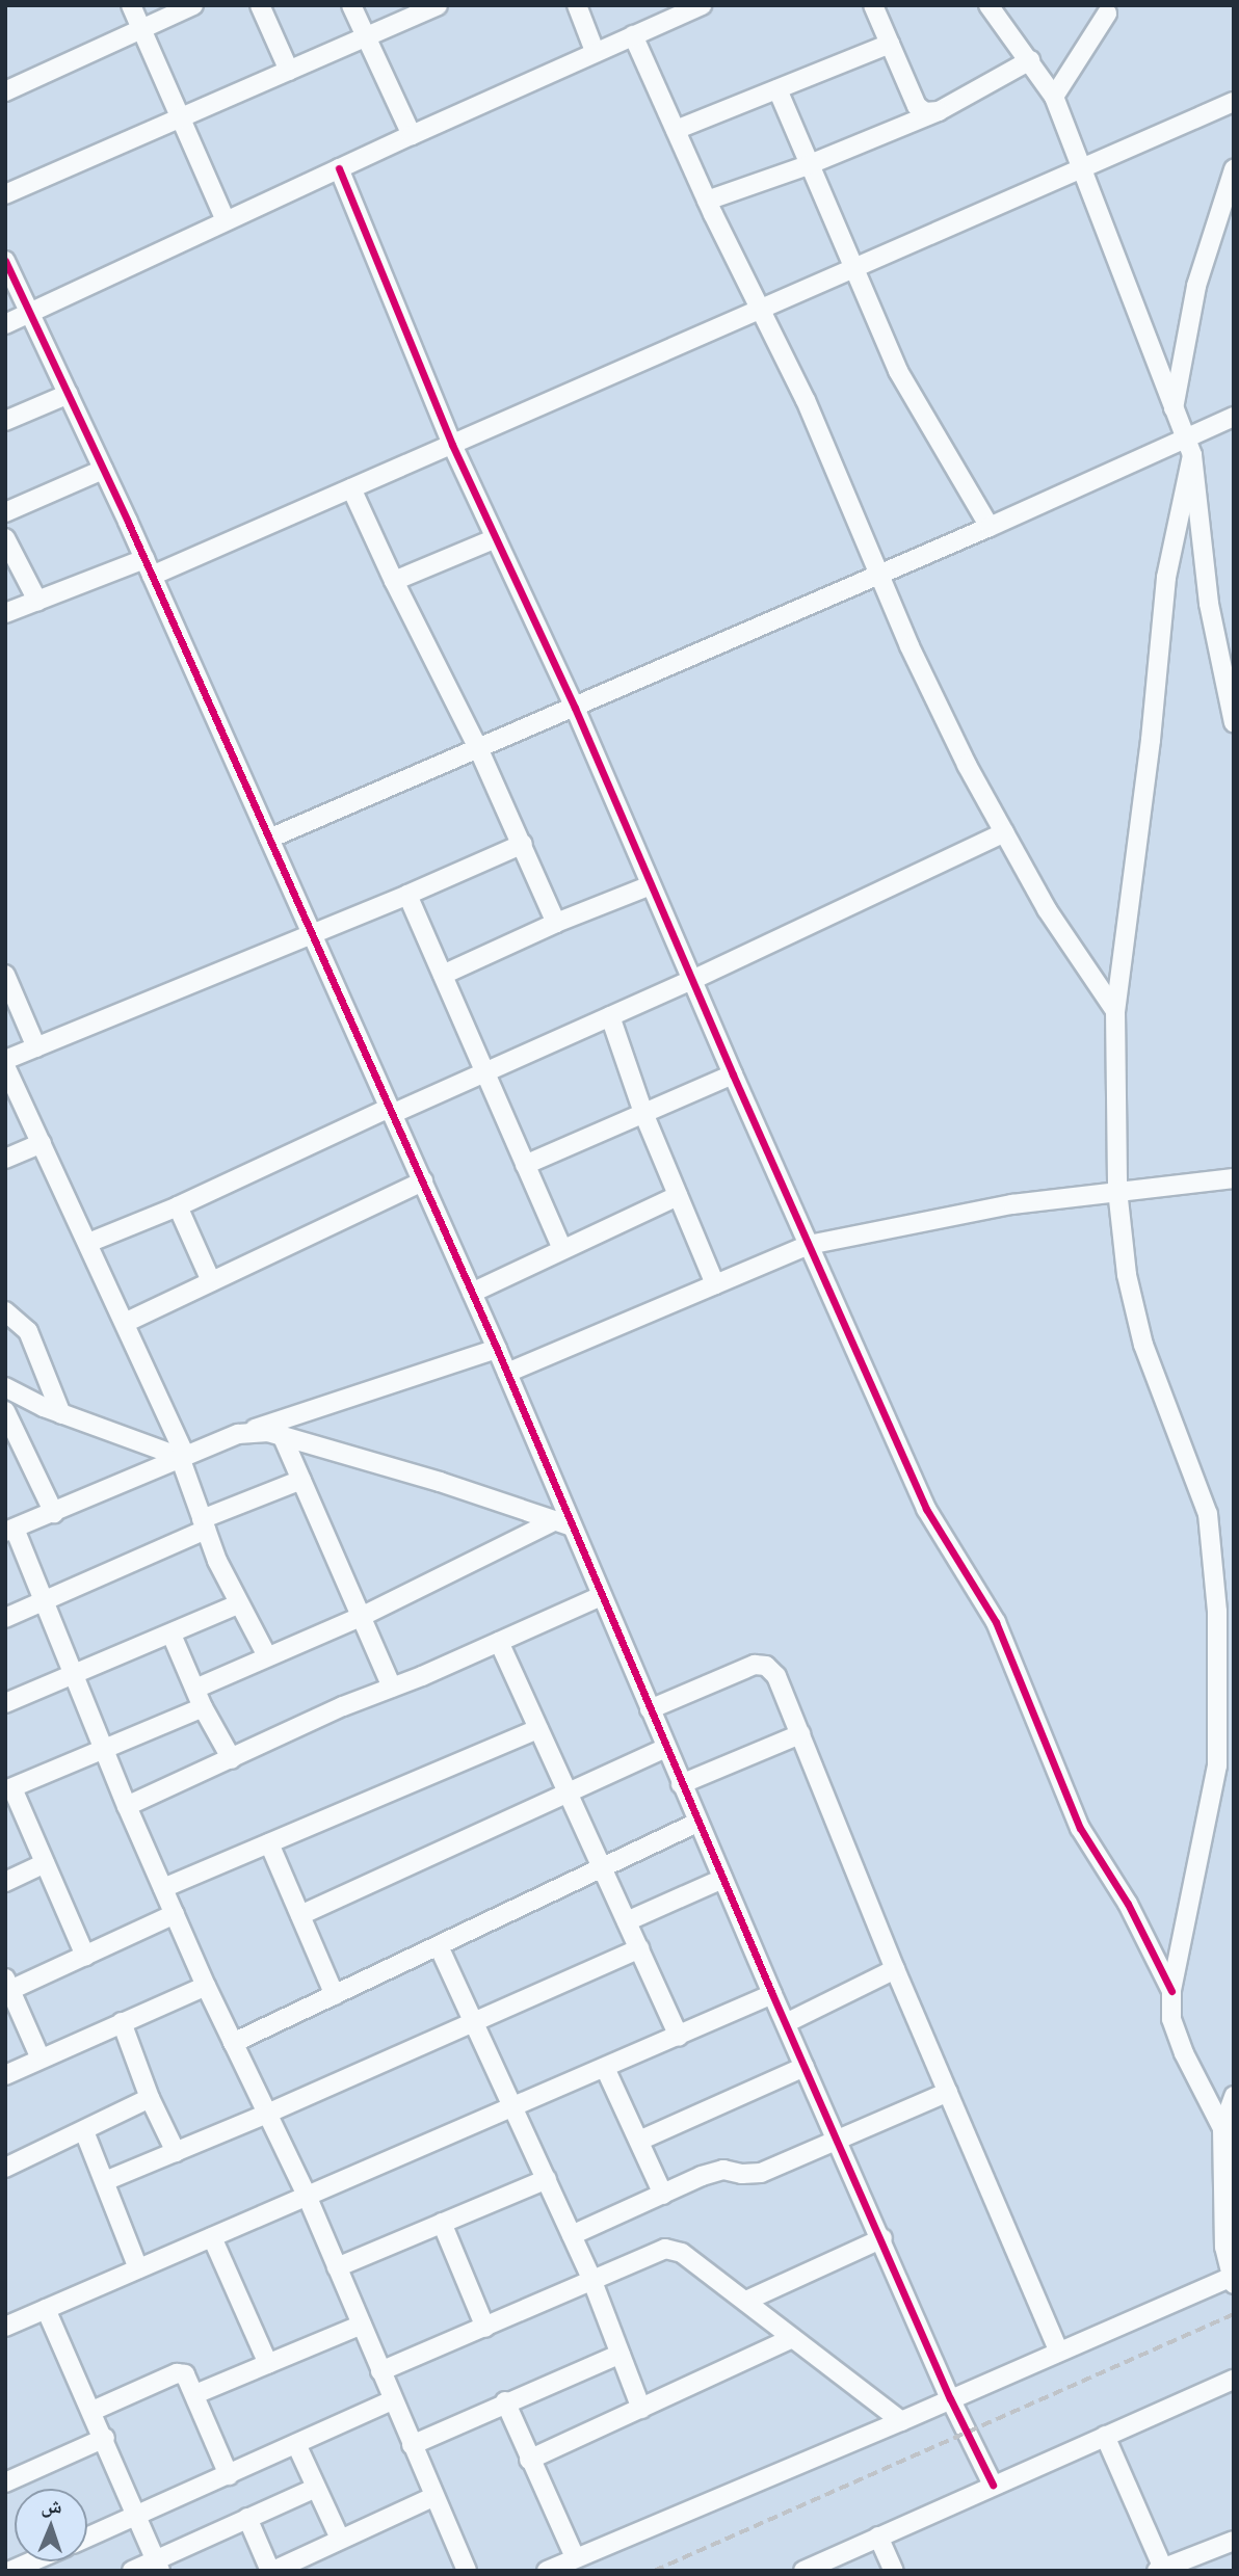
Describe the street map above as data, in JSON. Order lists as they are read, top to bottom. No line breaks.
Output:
{"north":"top"}
